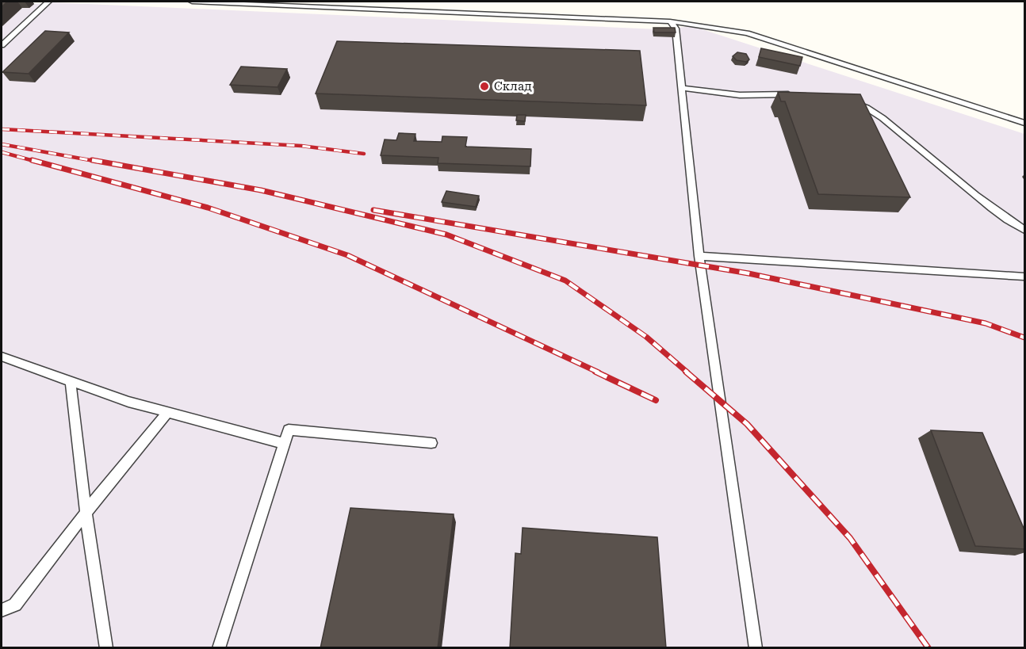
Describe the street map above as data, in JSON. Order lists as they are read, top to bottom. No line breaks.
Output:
{"places":["Склад"]}
